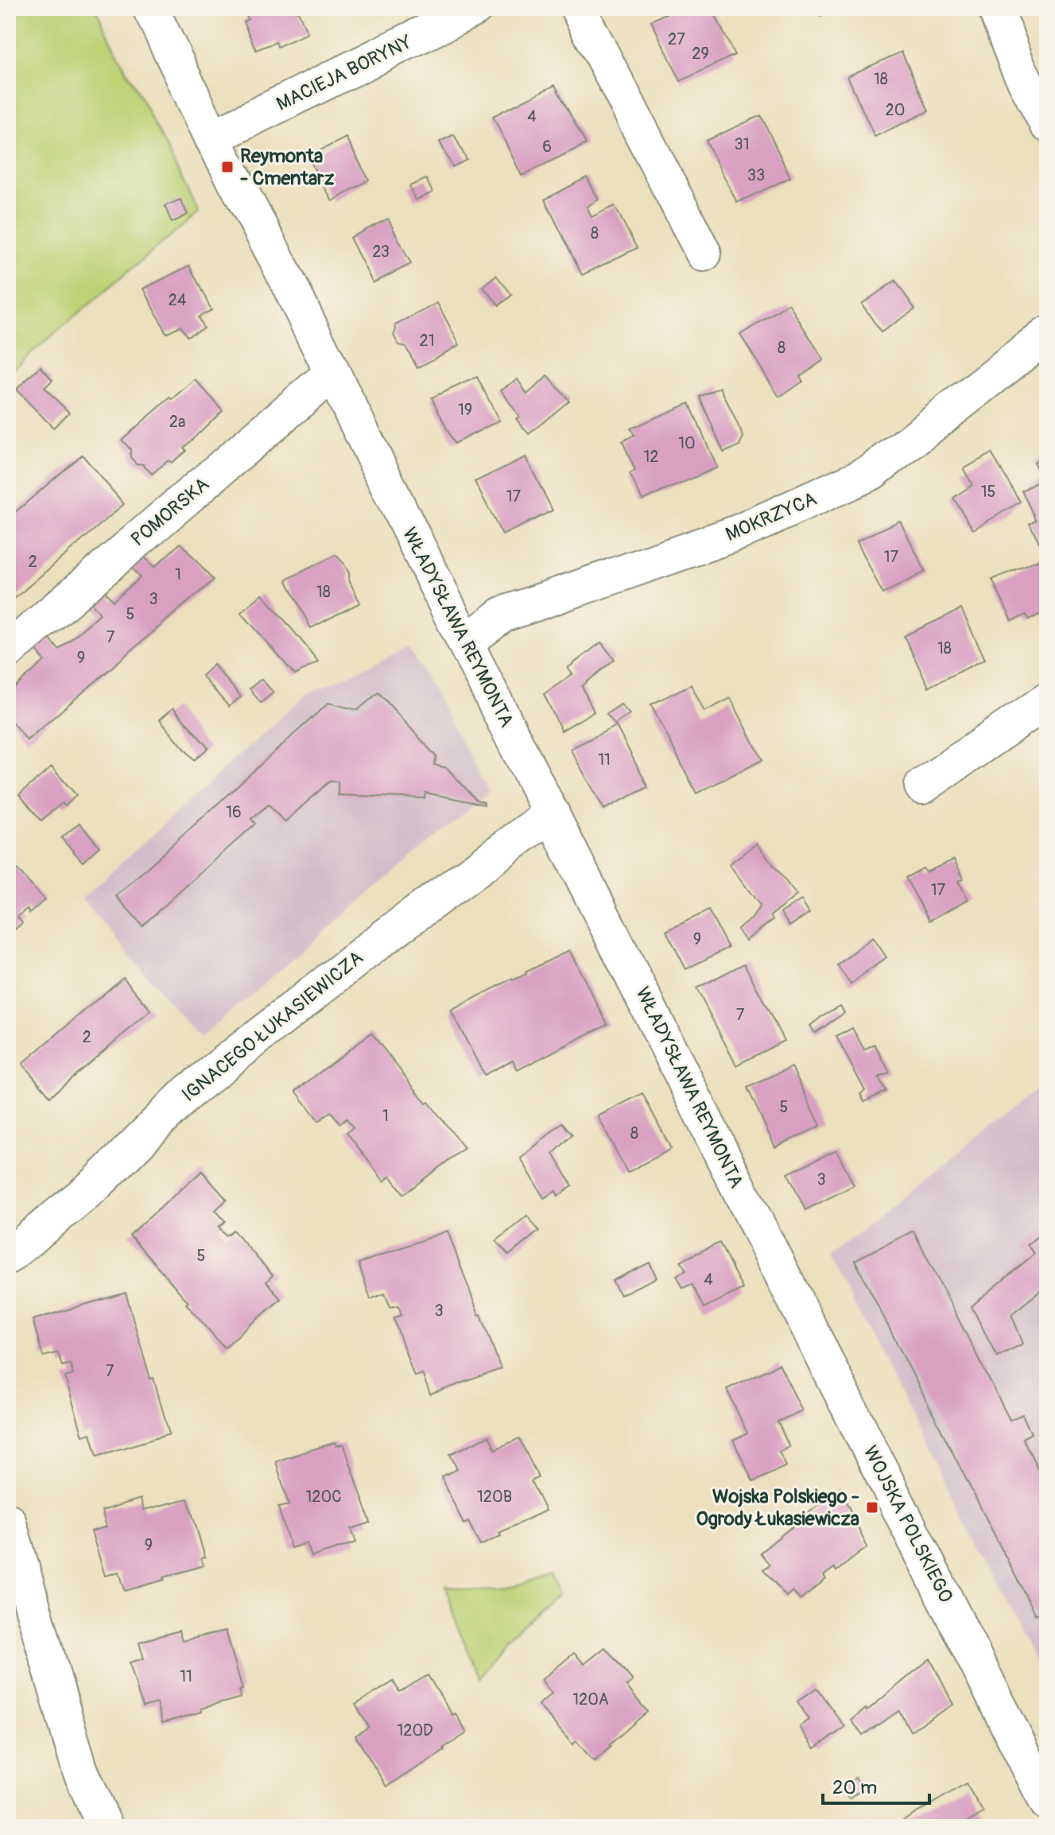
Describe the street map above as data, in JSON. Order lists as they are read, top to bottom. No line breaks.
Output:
{"streets":{"street":["MACIEJA BORYNY","POMORSKA","MOKRZYCA","WŁADYSŁAWA REYMONTA","IGNACEGO ŁUKASIEWICZA","WOJSKA POLSKIEGO"]},"crossings":[["MACIEJA BORYNY","WŁADYSŁAWA REYMONTA"],["POMORSKA","WŁADYSŁAWA REYMONTA"],["MOKRZYCA","WŁADYSŁAWA REYMONTA"],["WŁADYSŁAWA REYMONTA","IGNACEGO ŁUKASIEWICZA"],["WŁADYSŁAWA REYMONTA","WOJSKA POLSKIEGO"]],"places":{"transit":["Reymonta - Cmentarz","Wojska Polskiego - Ogrody Łukasiewicza"]},"house_numbers":["27","29","18","20","4","31","6","33","8","23","24","21","8","19","2a","10","12","15","17","17","2","1","18","3","5","7","18","9","11","16","17","9","7","2","5","1","8","3","5","4","3","7","120C","120B","9","11","120A","120D"],"scale_bar":"20 m"}
